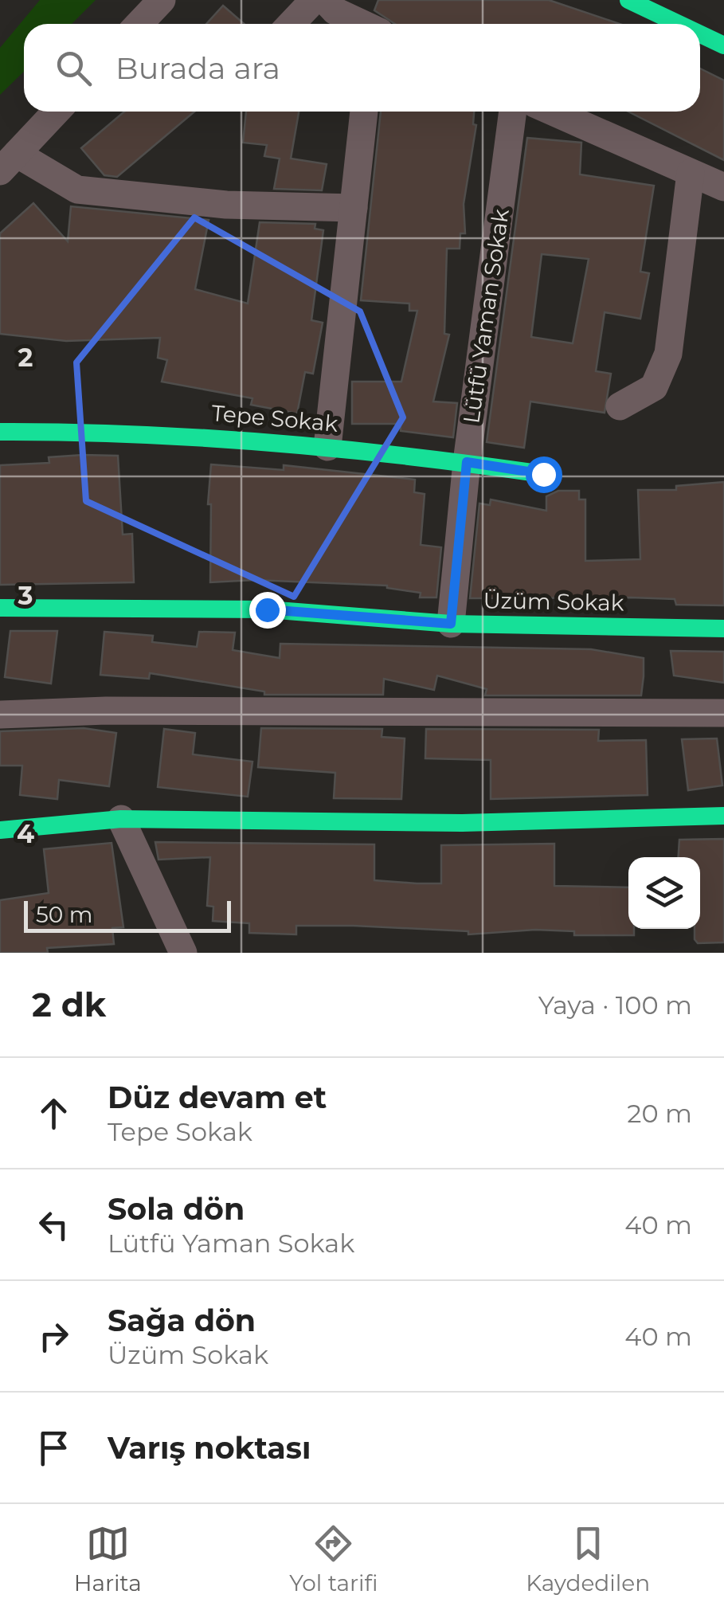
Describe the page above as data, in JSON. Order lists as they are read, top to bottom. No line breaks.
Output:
{"streets":{"street":["Lütfü Yaman Sokak","Tepe Sokak","Üzüm Sokak"]},"crossings":[["Lütfü Yaman Sokak","Tepe Sokak"],["Lütfü Yaman Sokak","Üzüm Sokak"]],"scale_bar":"50 m","page":{"search":"Burada ara","scale":"50 m","heading":["2 dk","Yaya · 100 m"],"list":[["Düz devam et","Tepe Sokak","20 m"],["Sola dön","Lütfü Yaman Sokak","40 m"],["Sağa dön","Üzüm Sokak","40 m"],"Varış noktası"],"nav":["Harita","Yol tarifi","Kaydedilen"]},"grid":{"rows":["2","3","4"]}}
